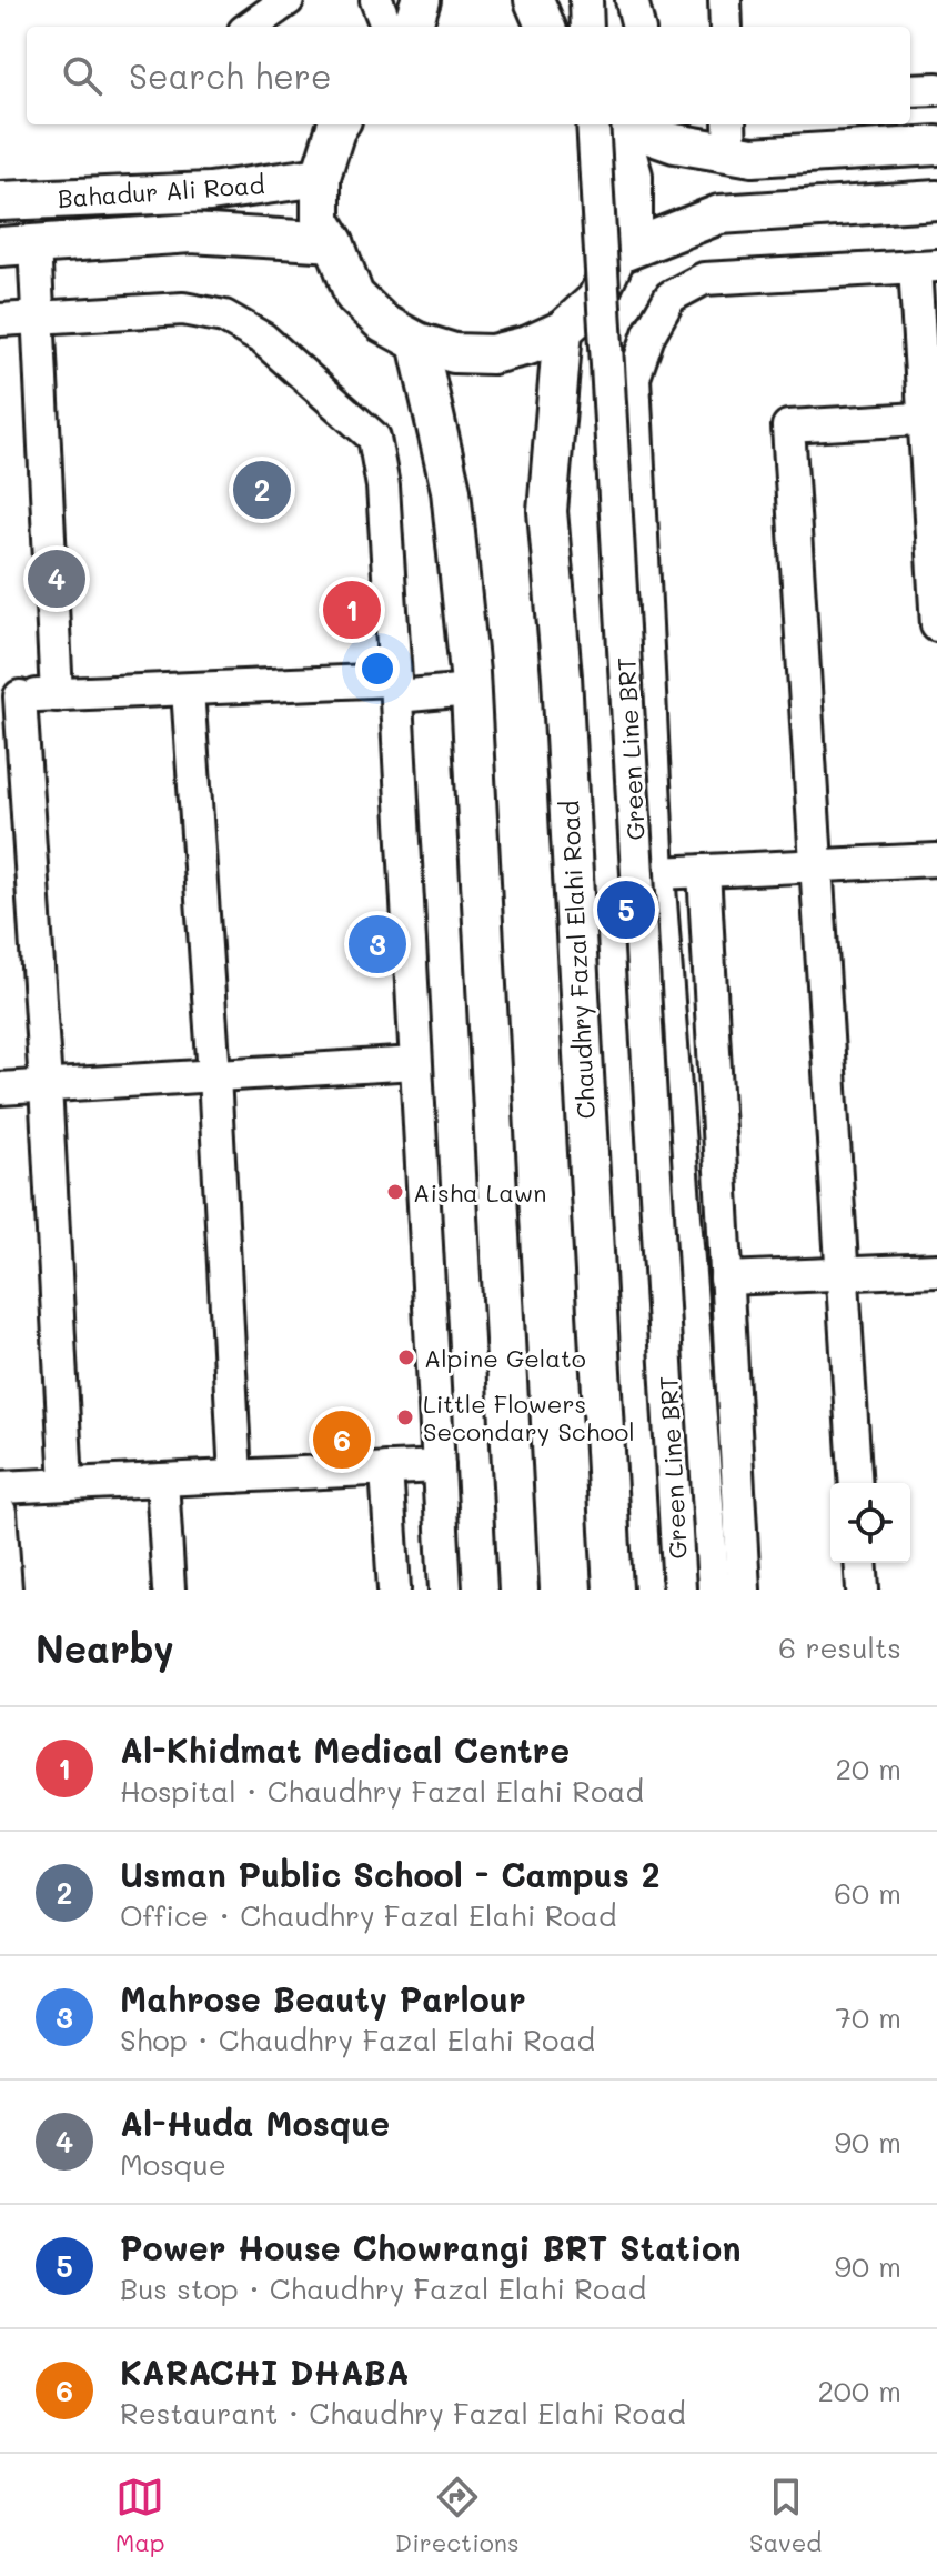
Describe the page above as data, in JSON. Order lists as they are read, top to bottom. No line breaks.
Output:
{"streets":{"main road":["Bahadur Ali Road","Chaudhry Fazal Elahi Road"],"street":["Green Line BRT"]},"places":["Aisha Lawn","Alpine Gelato","Little Flowers Secondary School"],"page":{"search":"Search here","pins":["2","4","1","5","3","6"],"heading":["Nearby","6 results"],"list":[{"mark":"1","name":"Al-Khidmat Medical Centre","note":"Hospital · Chaudhry Fazal Elahi Road","value":"20 m"},{"mark":"2","name":"Usman Public School - Campus 2","note":"Office · Chaudhry Fazal Elahi Road","value":"60 m"},{"mark":"3","name":"Mahrose Beauty Parlour","note":"Shop · Chaudhry Fazal Elahi Road","value":"70 m"},{"mark":"4","name":"Al-Huda Mosque","note":"Mosque","value":"90 m"},{"mark":"5","name":"Power House Chowrangi BRT Station","note":"Bus stop · Chaudhry Fazal Elahi Road","value":"90 m"},{"mark":"6","name":"KARACHI DHABA","note":"Restaurant · Chaudhry Fazal Elahi Road","value":"200 m"}],"nav":["Map","Directions","Saved"]}}
